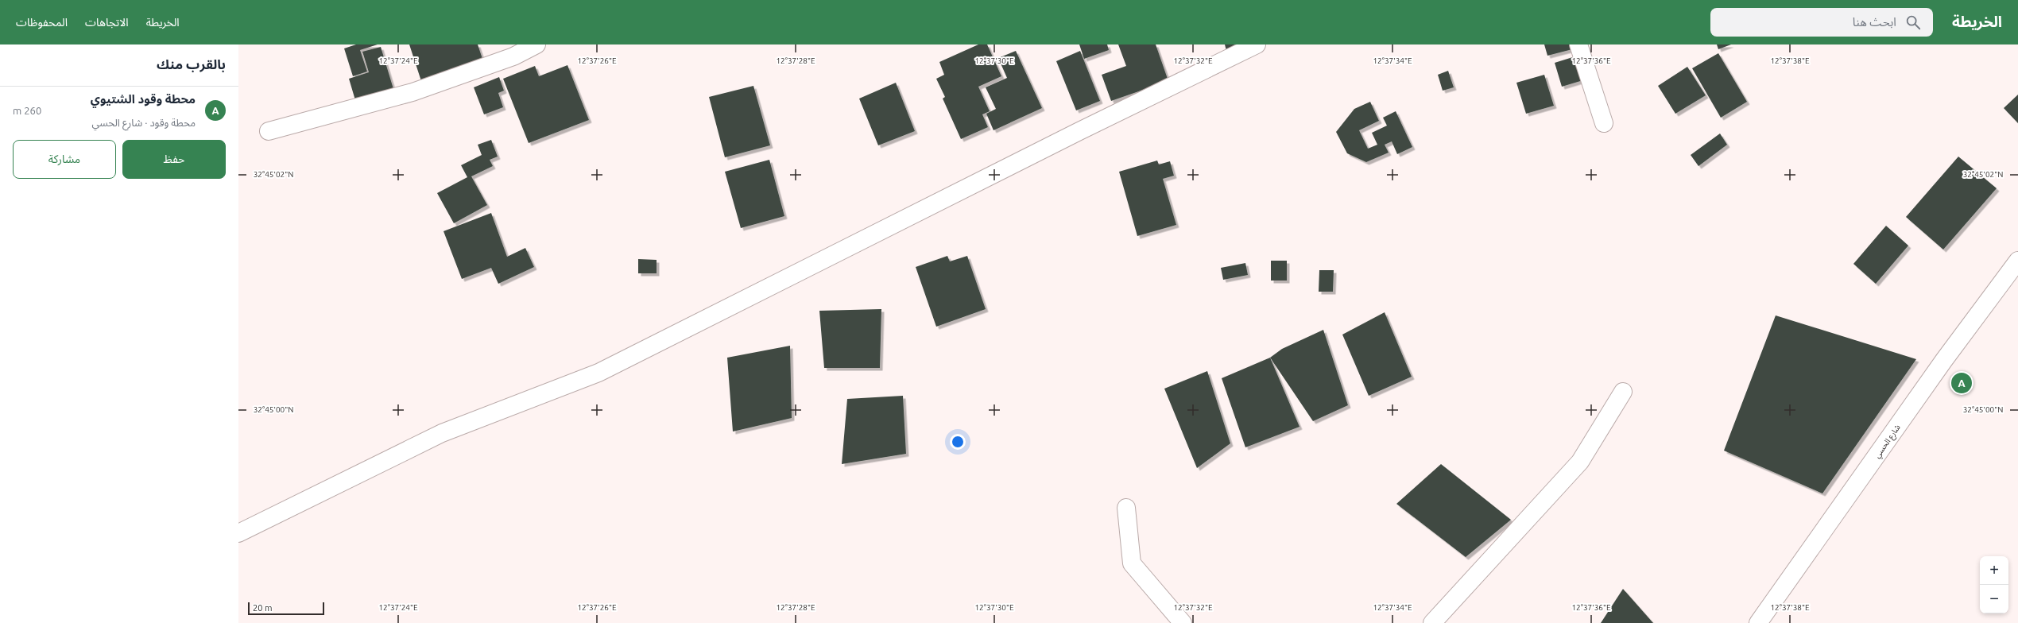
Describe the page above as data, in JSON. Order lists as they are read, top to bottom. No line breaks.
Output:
{"streets":{"street":["شارع الحسي"]},"scale_bar":"20 m","page":{"header":"الخريطة","search":"ابحث هنا","nav":["الخريطة","الاتجاهات","المحفوظات"],"heading":"بالقرب منك","list":[{"mark":"A","name":"محطة وقود الشتيوي","note":"محطة وقود · شارع الحسي","value":"260 m"}],"buttons":["حفظ","مشاركة"],"pins":"A","map_buttons":["+","−"],"scale":"20 m"},"coordinates":["12°37'24\"E","12°37'26\"E","12°37'28\"E","12°37'30\"E","12°37'32\"E","12°37'34\"E","12°37'36\"E","12°37'38\"E","32°45'02\"N","32°45'00\"N"]}
